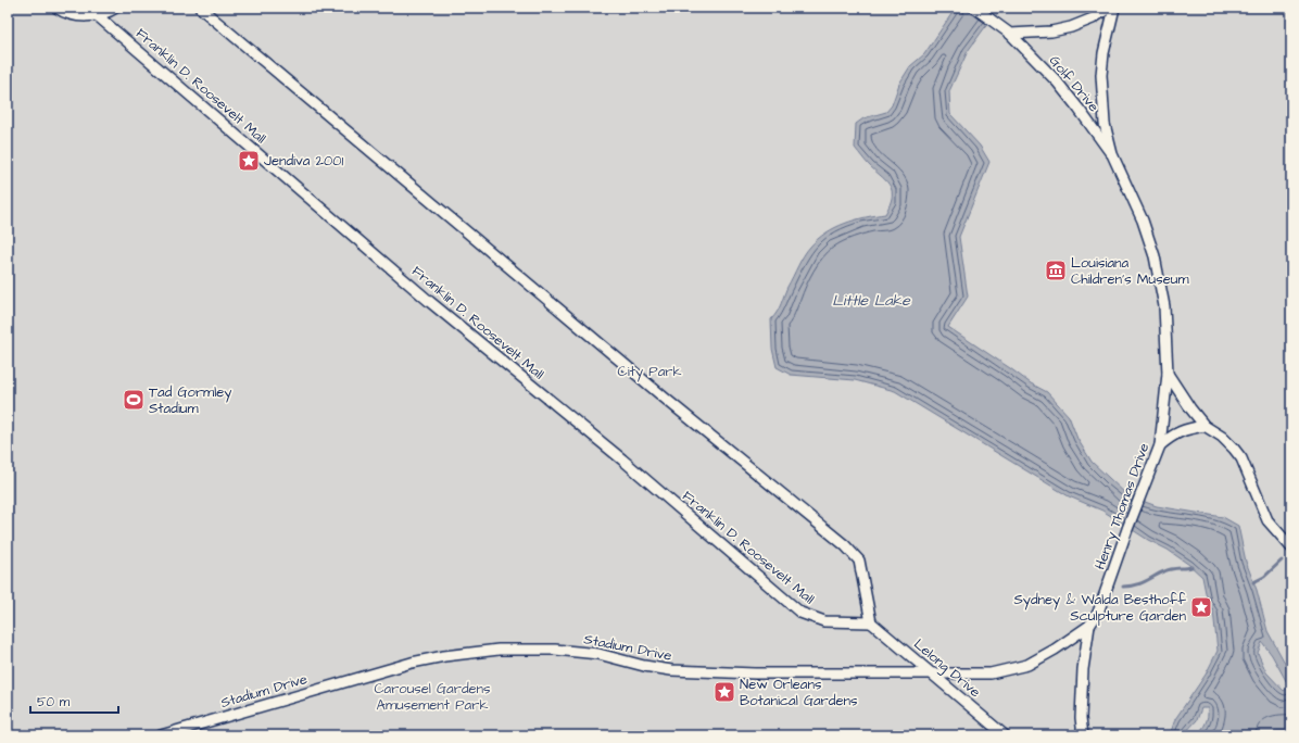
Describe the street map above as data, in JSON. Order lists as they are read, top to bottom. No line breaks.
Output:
{"streets":{"street":["Golf Drive","Franklin D. Roosevelt Mall","Henry Thomas Drive","Stadium Drive","Lelong Drive"]},"crossings":[["Golf Drive","Henry Thomas Drive"],["Franklin D. Roosevelt Mall","Lelong Drive"],["Henry Thomas Drive","Stadium Drive"],["Stadium Drive","Lelong Drive"]],"water":["Little Lake"],"parks":["City Park","Carousel Gardens Amusement Park"],"places":{"place":["Jendiva 2001","Sydney & Walda Besthoff Sculpture Garden","New Orleans Botanical Gardens"],"museum":["Louisiana Children's Museum"],"sports":["Tad Gormley Stadium"]},"scale_bar":"50 m"}
